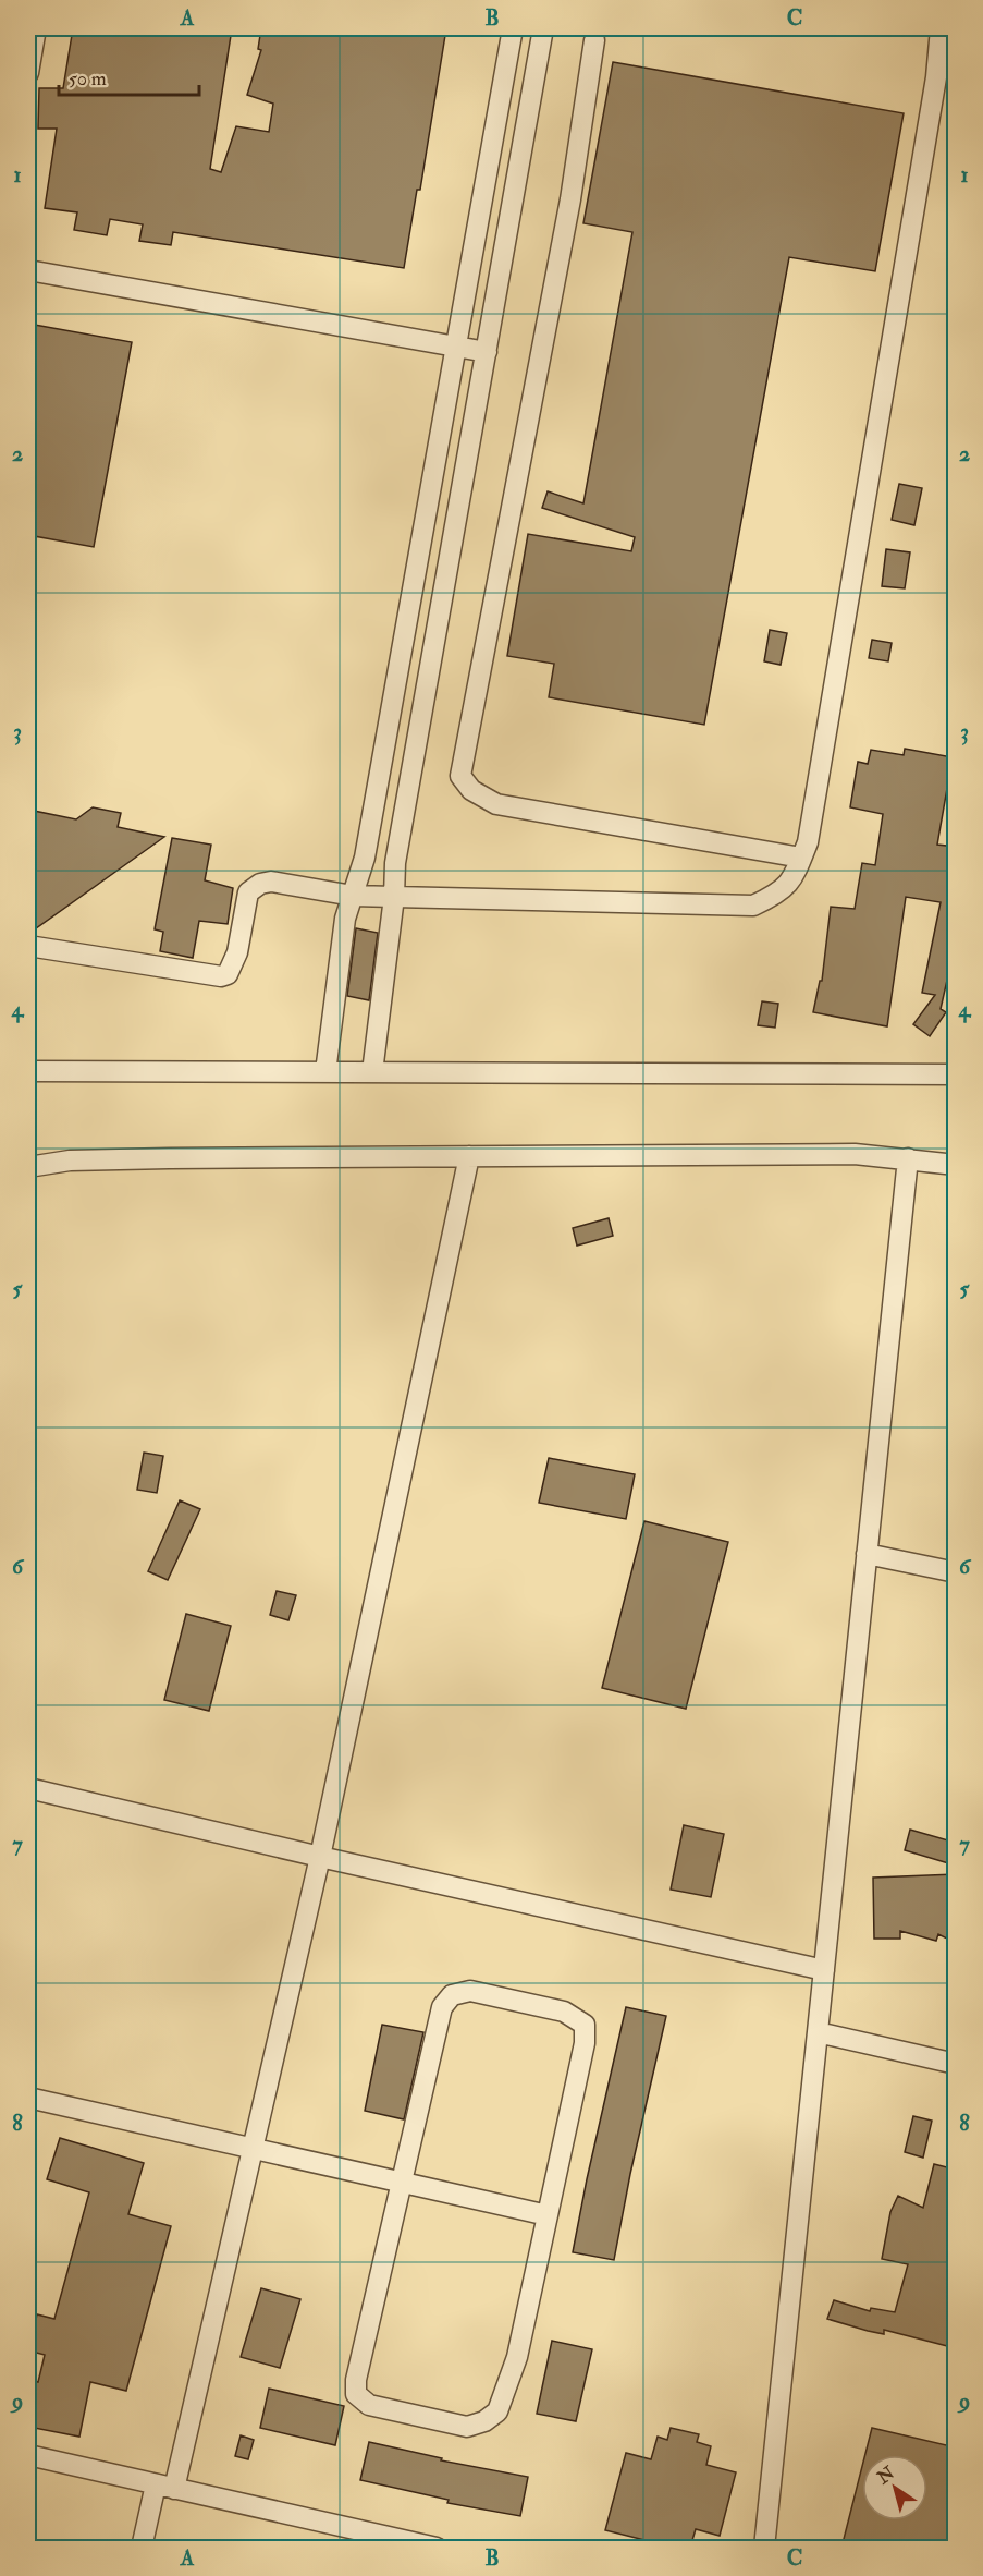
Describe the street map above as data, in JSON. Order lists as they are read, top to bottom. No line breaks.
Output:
{"scale_bar":"50 m","north":"top left","grid":{"columns":["A","B","C"],"rows":["1","2","3","4","5","6","7","8","9"]}}
